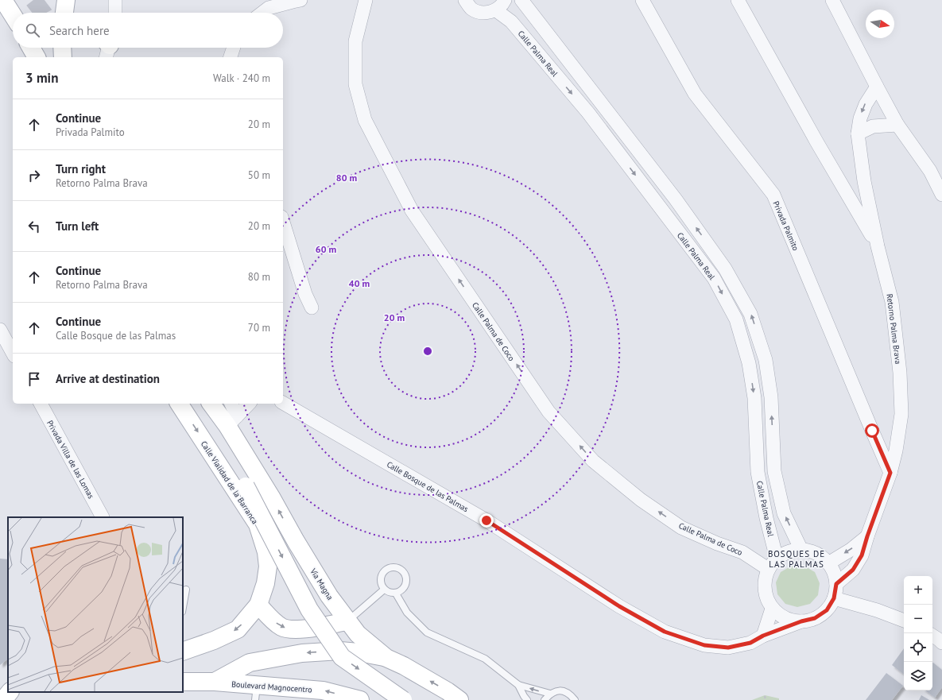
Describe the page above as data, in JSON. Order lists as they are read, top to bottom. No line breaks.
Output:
{"streets":{"main road":["Calle Vialidad de la Barranca","Vía Magna","Boulevard Magnocentro"],"street":["Calle Palma Real","Privada Palmito","Retorno Palma Brava","Calle Palma de Coco","Privada Villa de las Lomas","Calle Bosque de las Palmas"]},"crossings":[["Calle Palma Real","Retorno Palma Brava"],["Calle Palma Real","Calle Palma de Coco"],["Privada Palmito","Retorno Palma Brava"],["Retorno Palma Brava","Calle Palma de Coco"]],"one_way":["Calle Palma de Coco"],"districts":["BOSQUES DE LAS PALMAS"],"north":"right","page":{"search":"Search here","heading":["3 min","Walk · 240 m"],"list":[["Continue","Privada Palmito","20 m"],["Turn right","Retorno Palma Brava","50 m"],["Turn left","20 m"],["Continue","Retorno Palma Brava","80 m"],["Continue","Calle Bosque de las Palmas","70 m"],"Arrive at destination"],"map_buttons":["+","−"]},"rings":["80 m","60 m","40 m","20 m"]}
